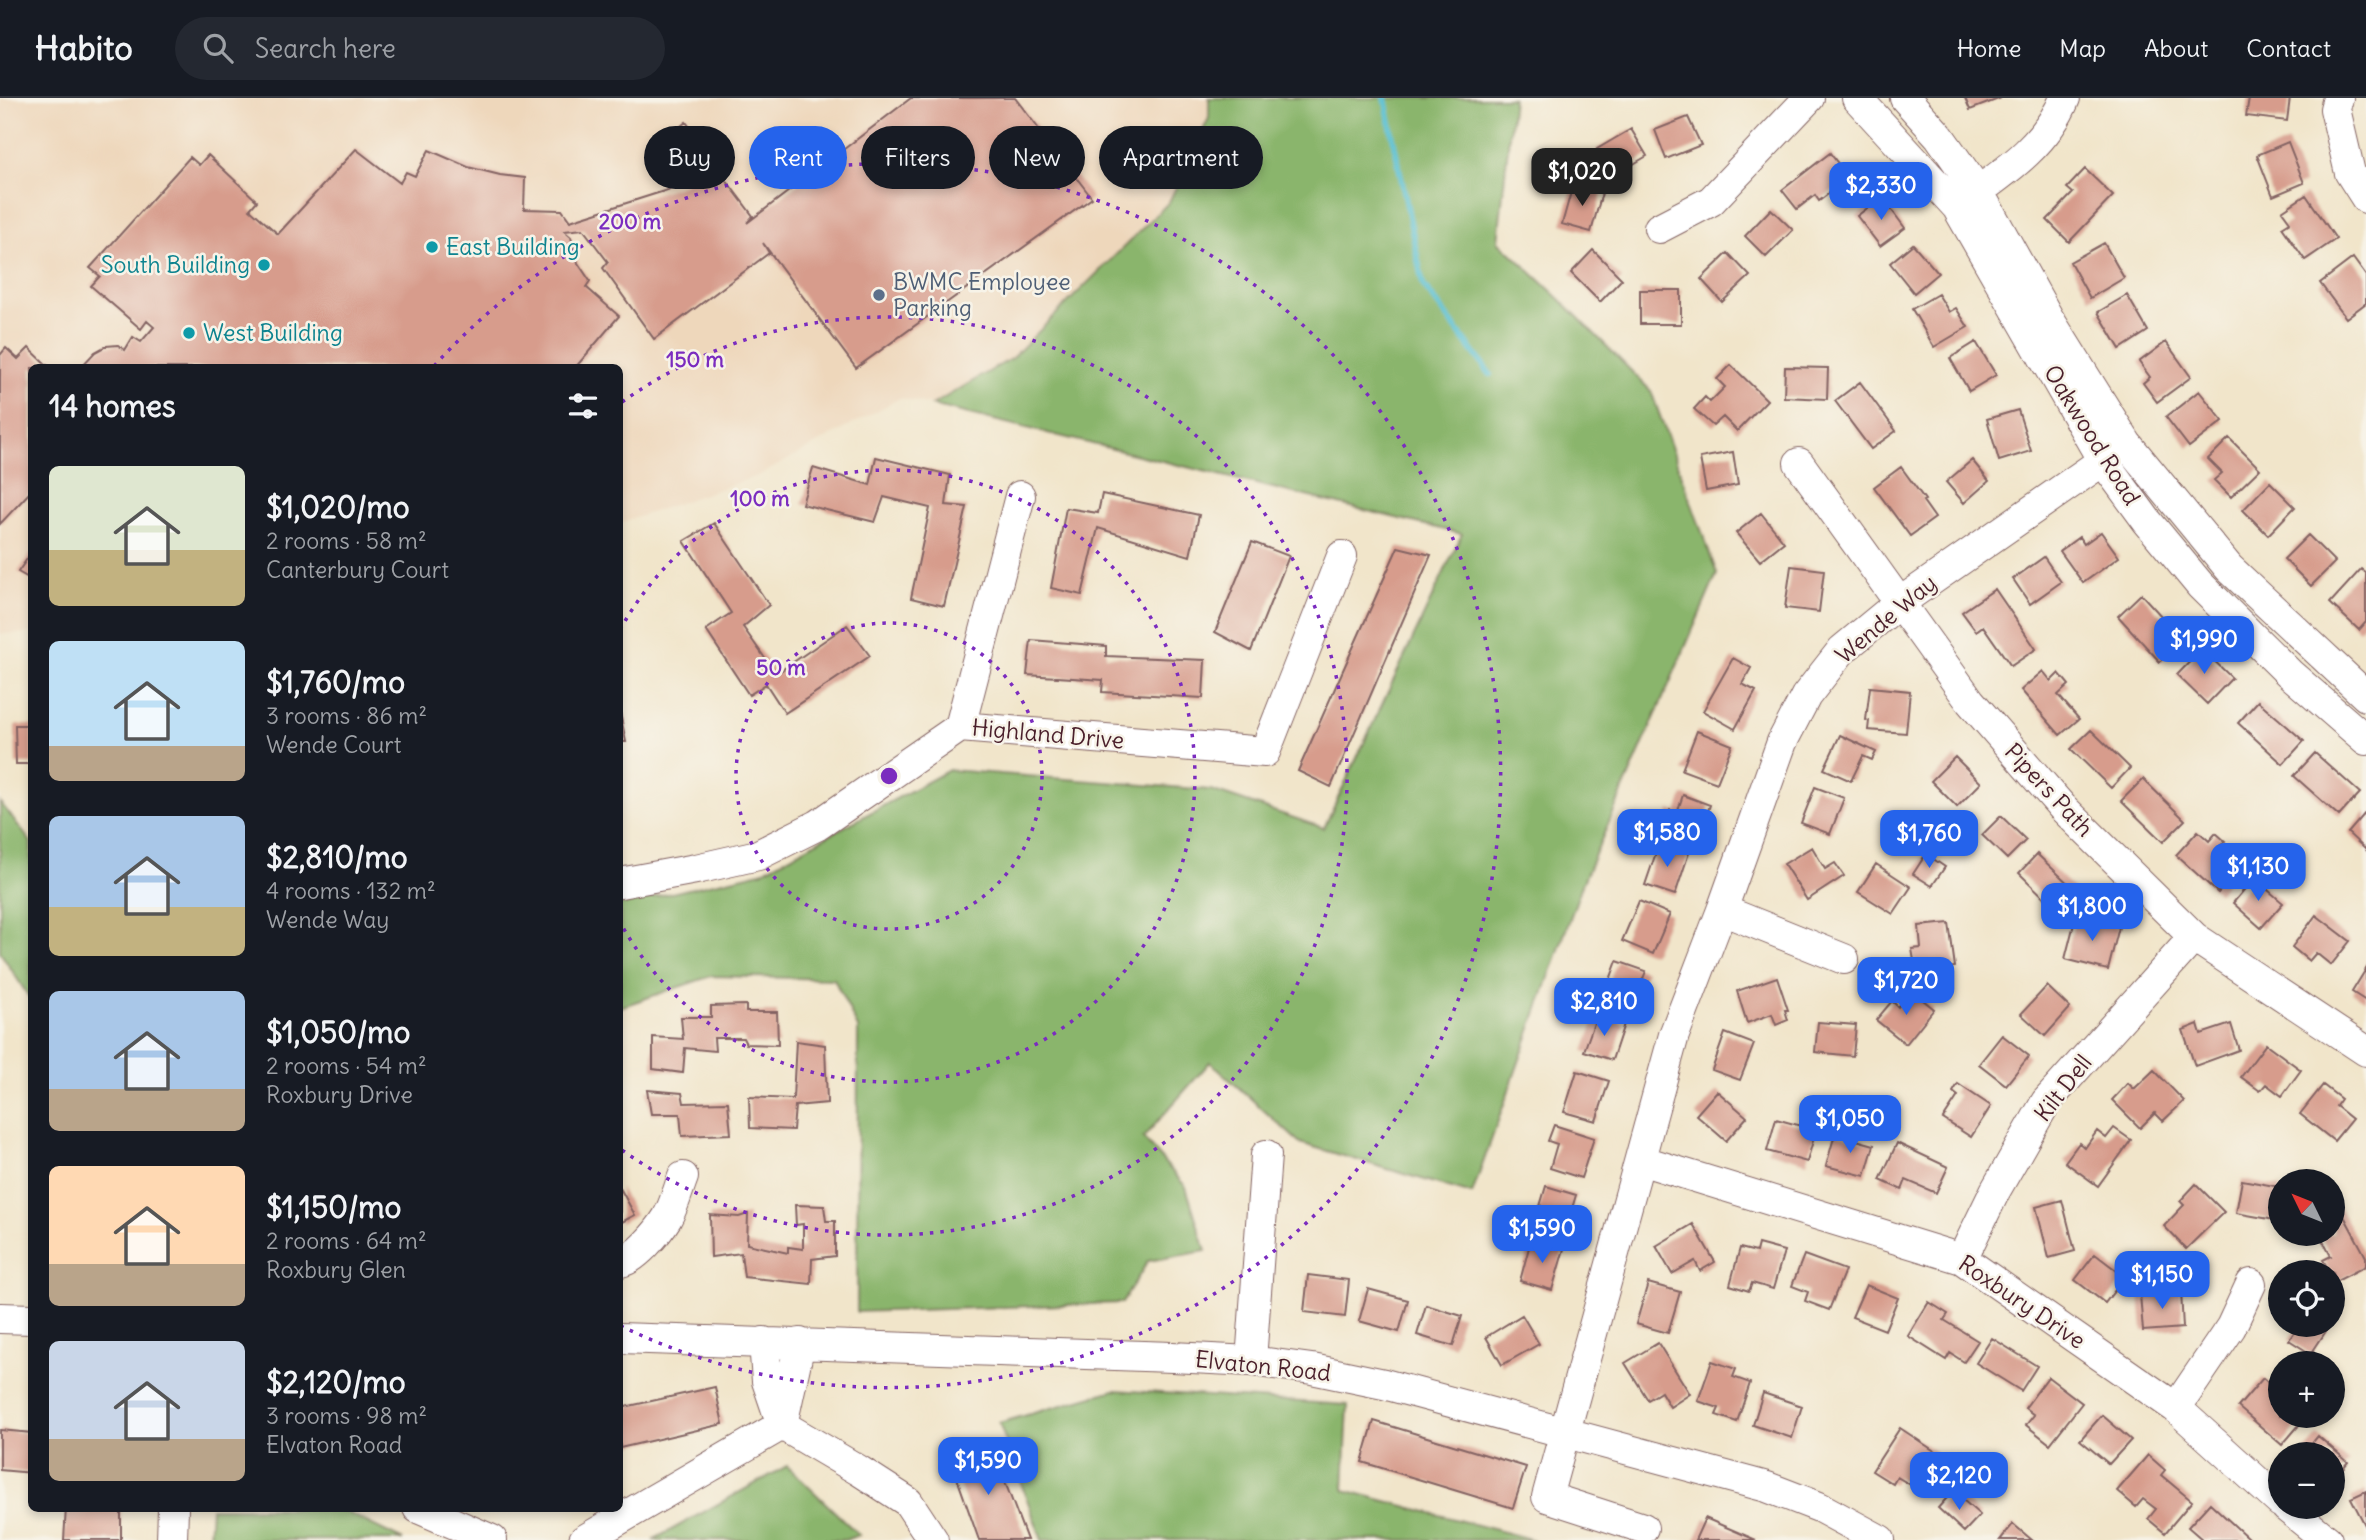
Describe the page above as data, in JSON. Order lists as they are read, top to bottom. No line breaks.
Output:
{"streets":{"street":["Oakwood Road","Wende Way","Highland Drive","Pipers Path","Kilt Dell","Roxbury Drive","Elvaton Road"]},"crossings":[["Oakwood Road","Wende Way"],["Wende Way","Pipers Path"],["Wende Way","Roxbury Drive"],["Wende Way","Elvaton Road"],["Pipers Path","Kilt Dell"],["Kilt Dell","Roxbury Drive"]],"places":["East Building","South Building","BWMC Employee Parking","West Building"],"north":"top left","page":{"header":"Habito","search":"Search here","nav":["Home","Map","About","Contact"],"chip":["Buy","Rent","Filters","New","Apartment"],"price":["$1,020","$2,330","$1,990","$1,580","$1,760","$1,130","$1,800","$1,720","$2,810","$1,050","$1,590","$1,150","$1,590","$2,120"],"heading":"14 homes","list":[{"name":"$1,020/mo","note":"2 rooms · 58 m² · Canterbury Court"},{"name":"$1,760/mo","note":"3 rooms · 86 m² · Wende Court"},{"name":"$2,810/mo","note":"4 rooms · 132 m² · Wende Way"},{"name":"$1,050/mo","note":"2 rooms · 54 m² · Roxbury Drive"},{"name":"$1,150/mo","note":"2 rooms · 64 m² · Roxbury Glen"},{"name":"$2,120/mo","note":"3 rooms · 98 m² · Elvaton Road"}],"map_buttons":["+","−"]},"rings":["200 m","150 m","100 m","50 m"]}
